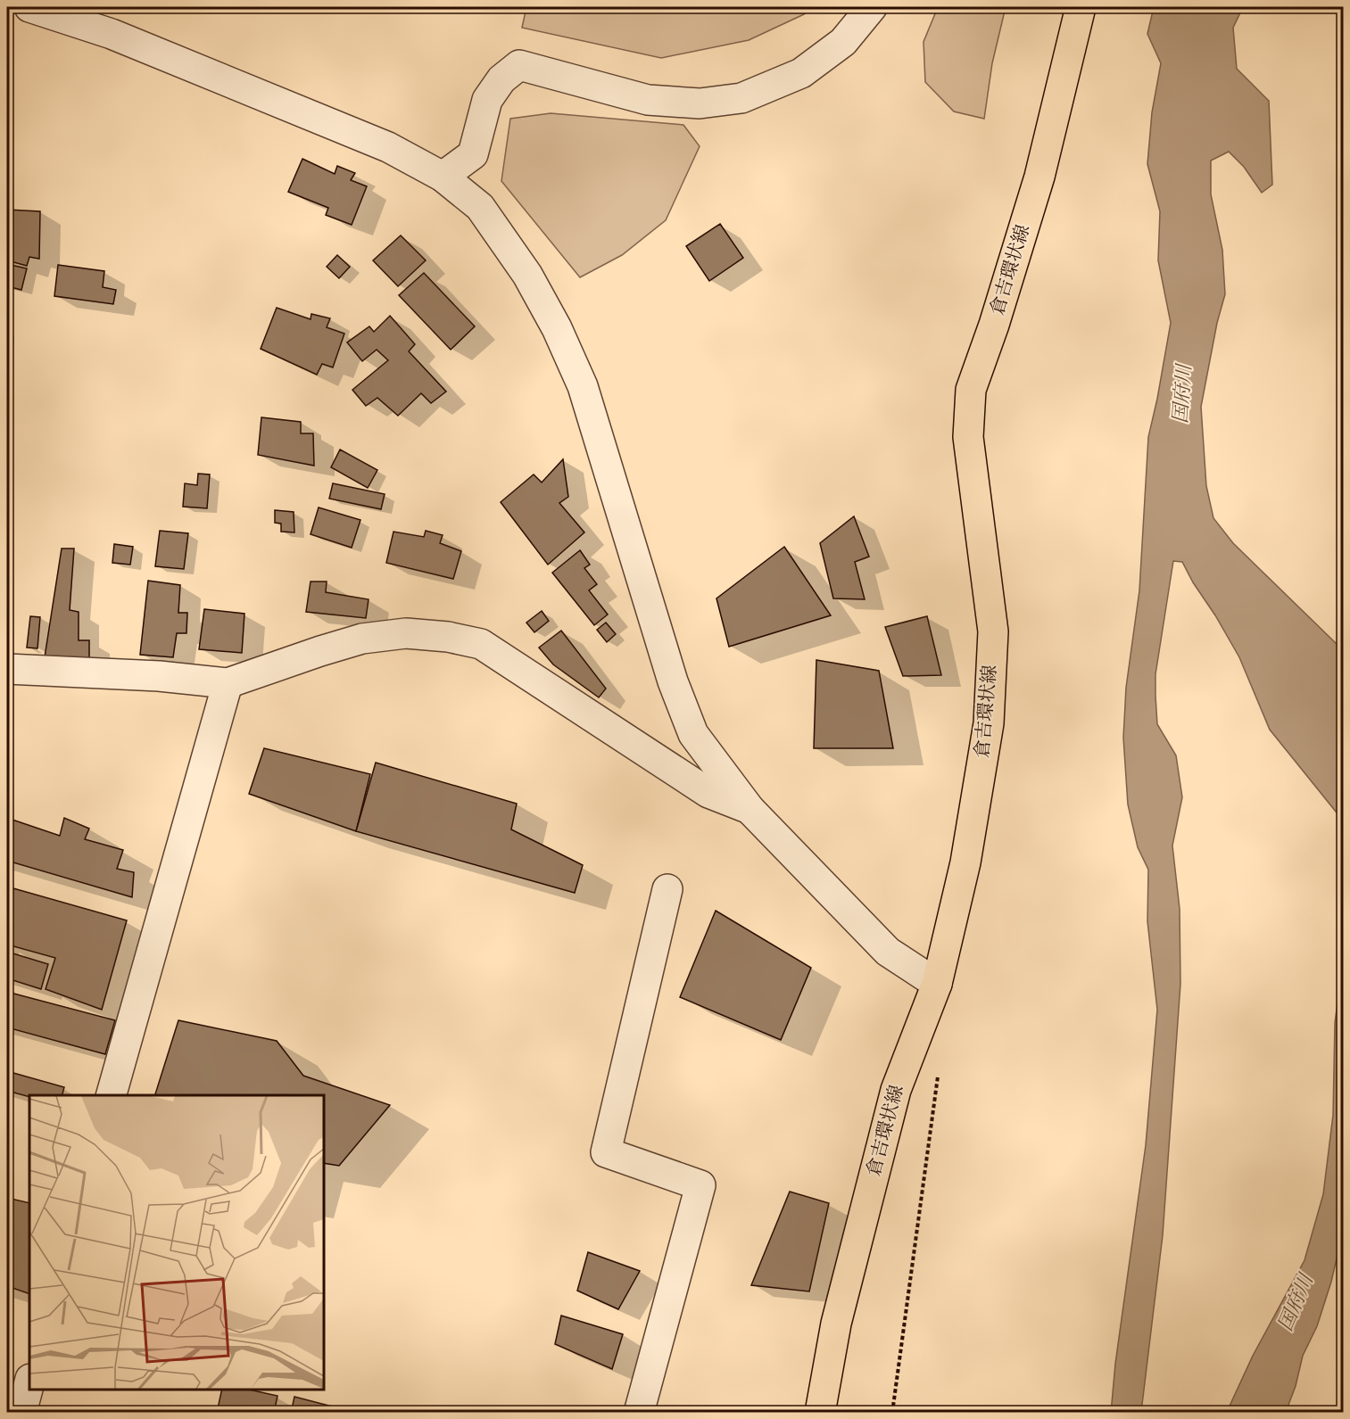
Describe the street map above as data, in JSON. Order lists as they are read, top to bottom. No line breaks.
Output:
{"streets":{"main road":["倉吉環状線"]},"water":["国府川"]}
